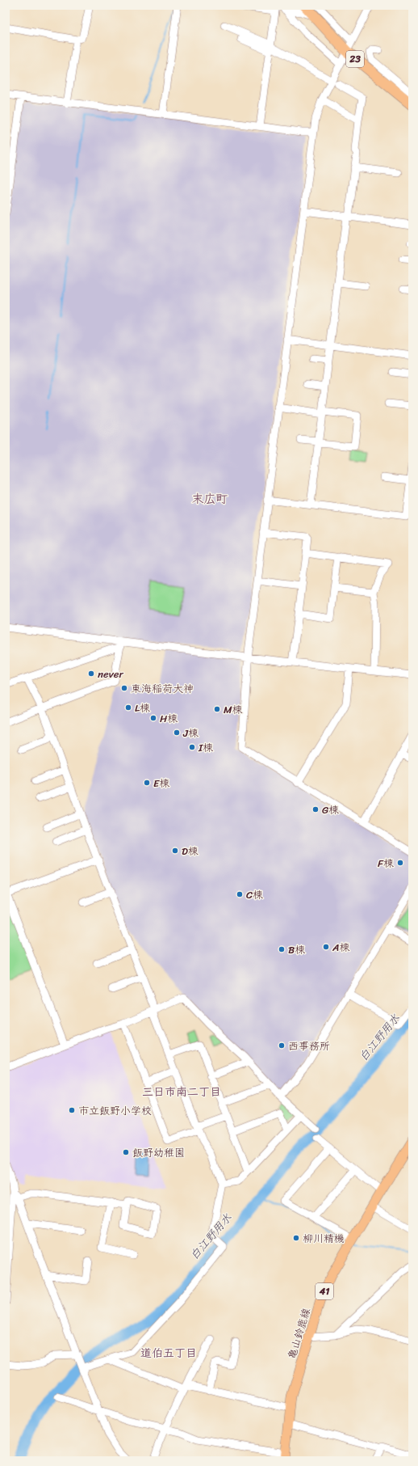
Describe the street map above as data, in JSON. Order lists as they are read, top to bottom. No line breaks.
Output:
{"streets":{"highway":["23"],"main road":["41","亀山鈴鹿線"]},"districts":["末広町","三日市南二丁目","道伯五丁目"],"water":["白江野用水"],"places":["never","東海稲荷大神","L棟","M棟","H棟","J棟","I棟","E棟","G棟","D棟","F棟","C棟","A棟","B棟","西事務所","市立飯野小学校","飯野幼稚園","柳川精機"]}
